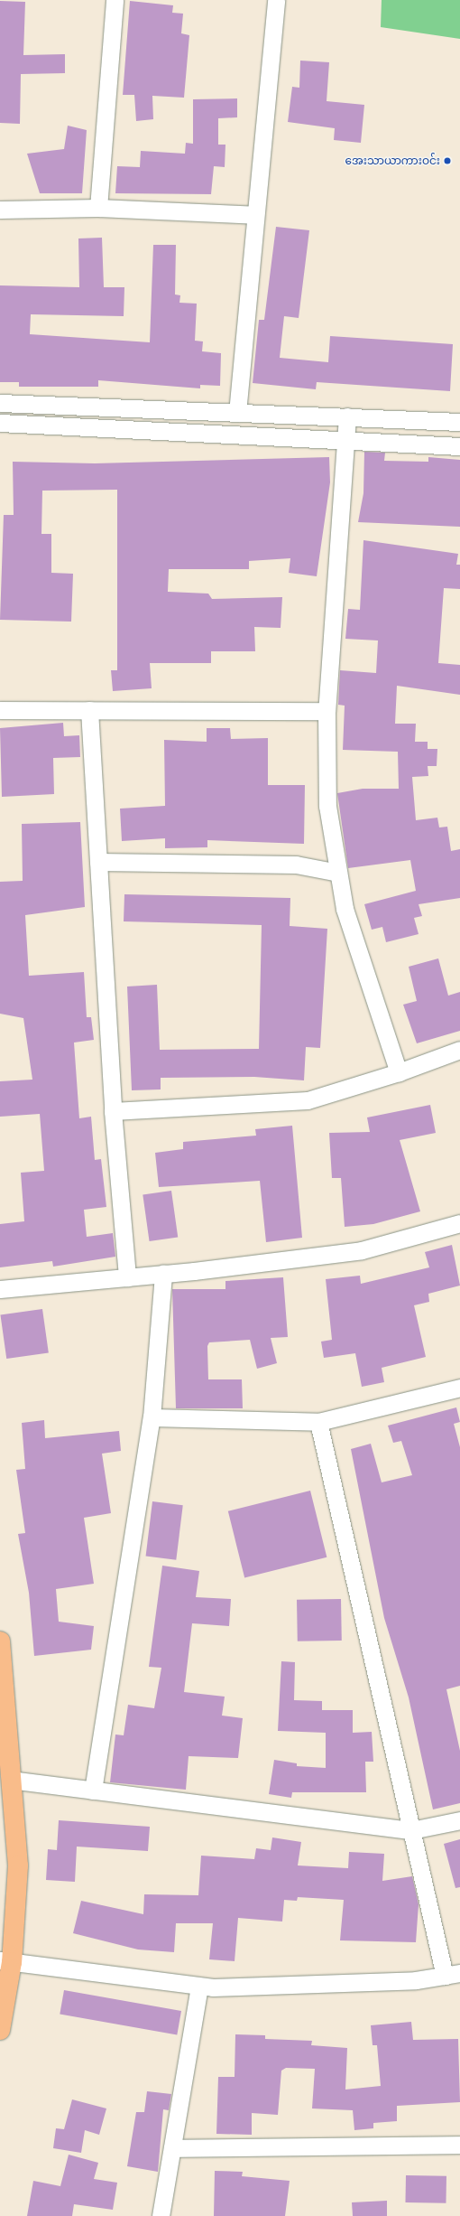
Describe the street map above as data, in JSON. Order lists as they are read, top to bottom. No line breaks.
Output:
{"places":["အေးသာယာကားဝင်း"]}
